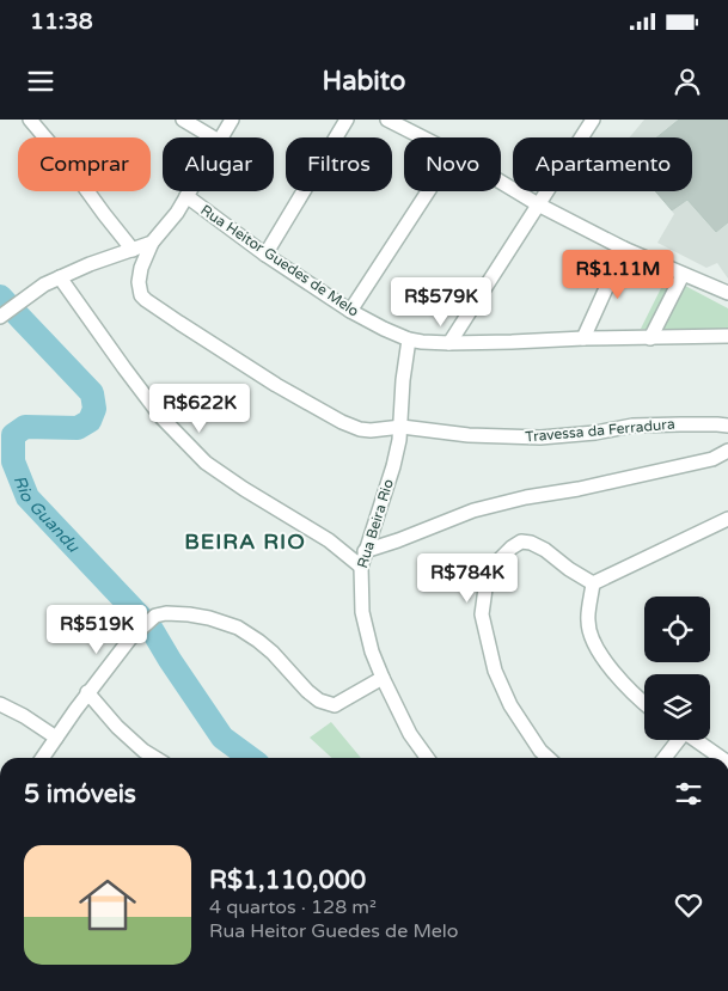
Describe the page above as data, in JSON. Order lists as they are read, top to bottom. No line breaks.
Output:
{"streets":{"street":["Rua Heitor Guedes de Melo","Travessa da Ferradura","Rua Beira Rio"]},"crossings":[["Rua Heitor Guedes de Melo","Rua Beira Rio"],["Travessa da Ferradura","Rua Beira Rio"]],"districts":["BEIRA RIO"],"water":["Rio Guandu"],"page":{"status":"11:38","header":"Habito","chip":["Comprar","Alugar","Filtros","Novo","Apartamento"],"price":["R$1.11M","R$579K","R$622K","R$784K","R$519K"],"heading":"5 imóveis","list":[{"name":"R$1,110,000","note":"4 quartos · 128 m² · Rua Heitor Guedes de Melo"}]}}
